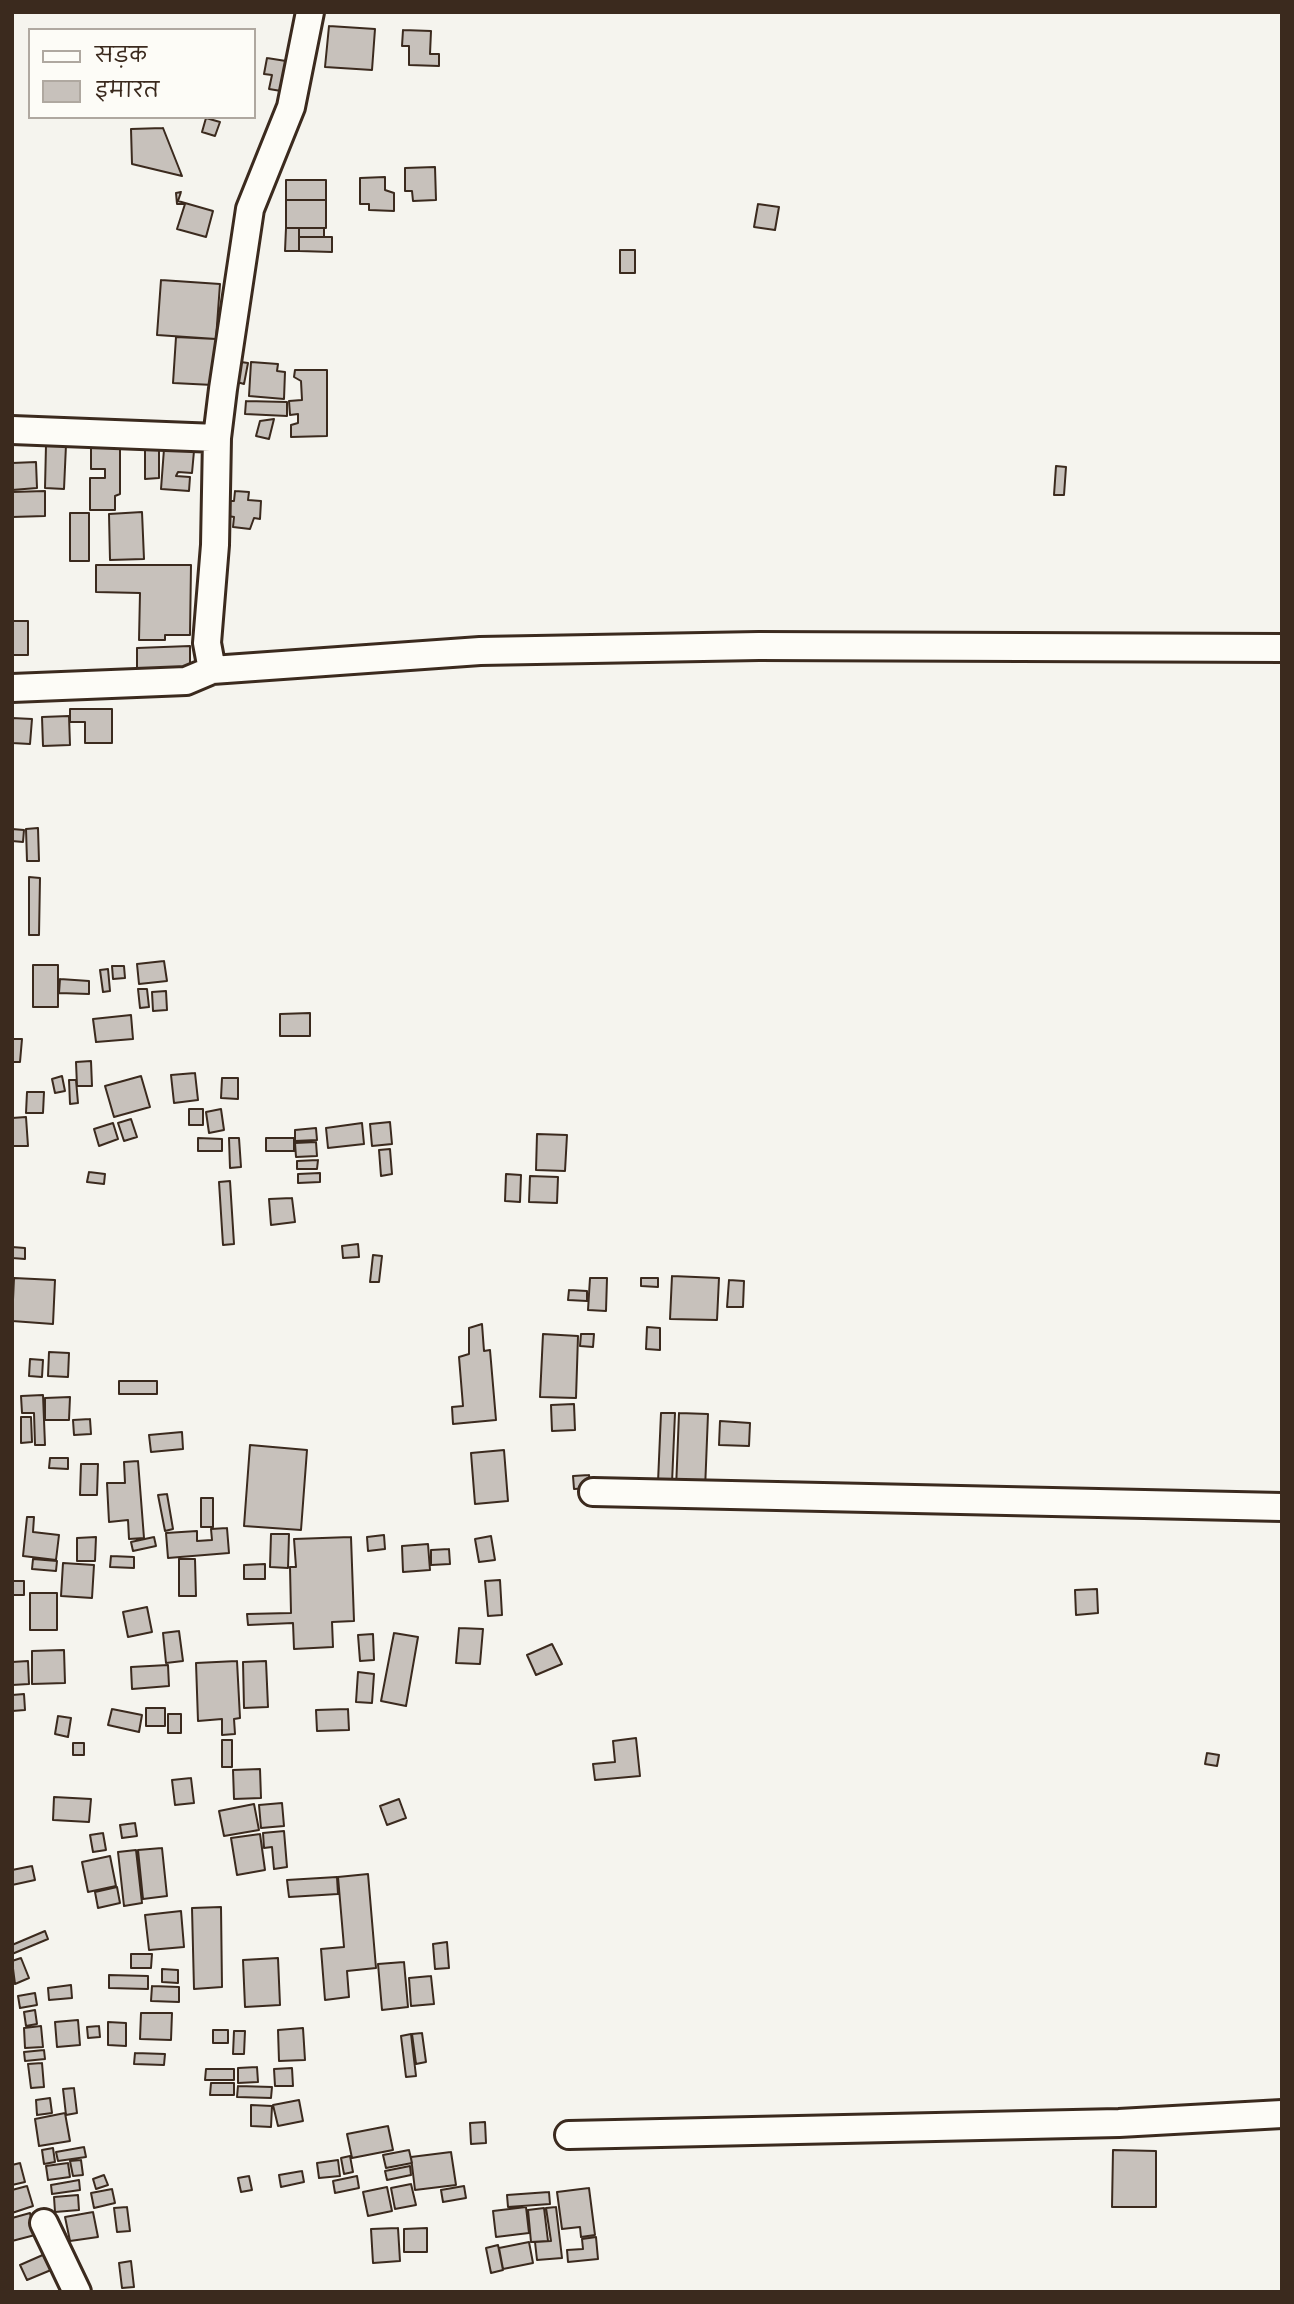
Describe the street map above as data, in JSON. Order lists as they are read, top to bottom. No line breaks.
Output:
{"legend":["सड़क","इमारत"]}
